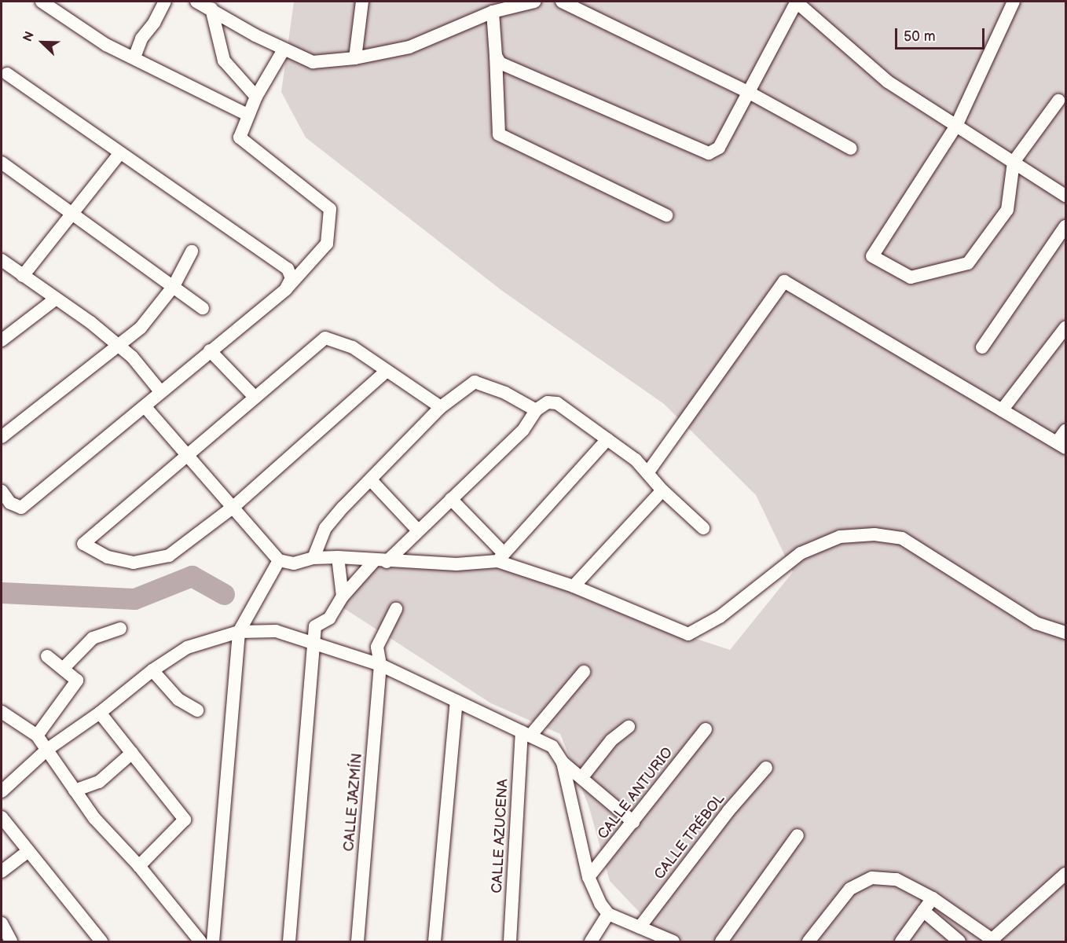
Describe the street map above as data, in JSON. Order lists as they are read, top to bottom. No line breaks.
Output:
{"streets":{"street":["CALLE ANTURIO","CALLE JAZMÍN","CALLE AZUCENA","CALLE TRÉBOL"]},"scale_bar":"50 m","north":"top left"}
